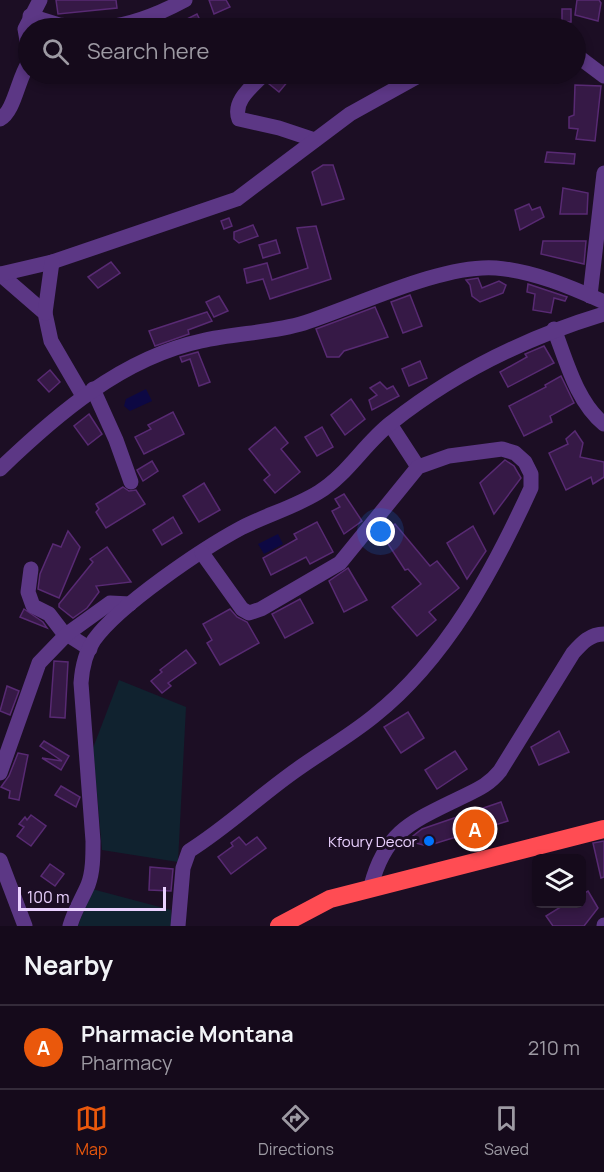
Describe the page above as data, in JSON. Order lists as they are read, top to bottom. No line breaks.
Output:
{"places":["Kfoury Decor"],"scale_bar":"100 m","page":{"search":"Search here","pins":"A","scale":"100 m","heading":"Nearby","list":[{"mark":"A","name":"Pharmacie Montana","note":"Pharmacy","value":"210 m"}],"nav":["Map","Directions","Saved"]}}
